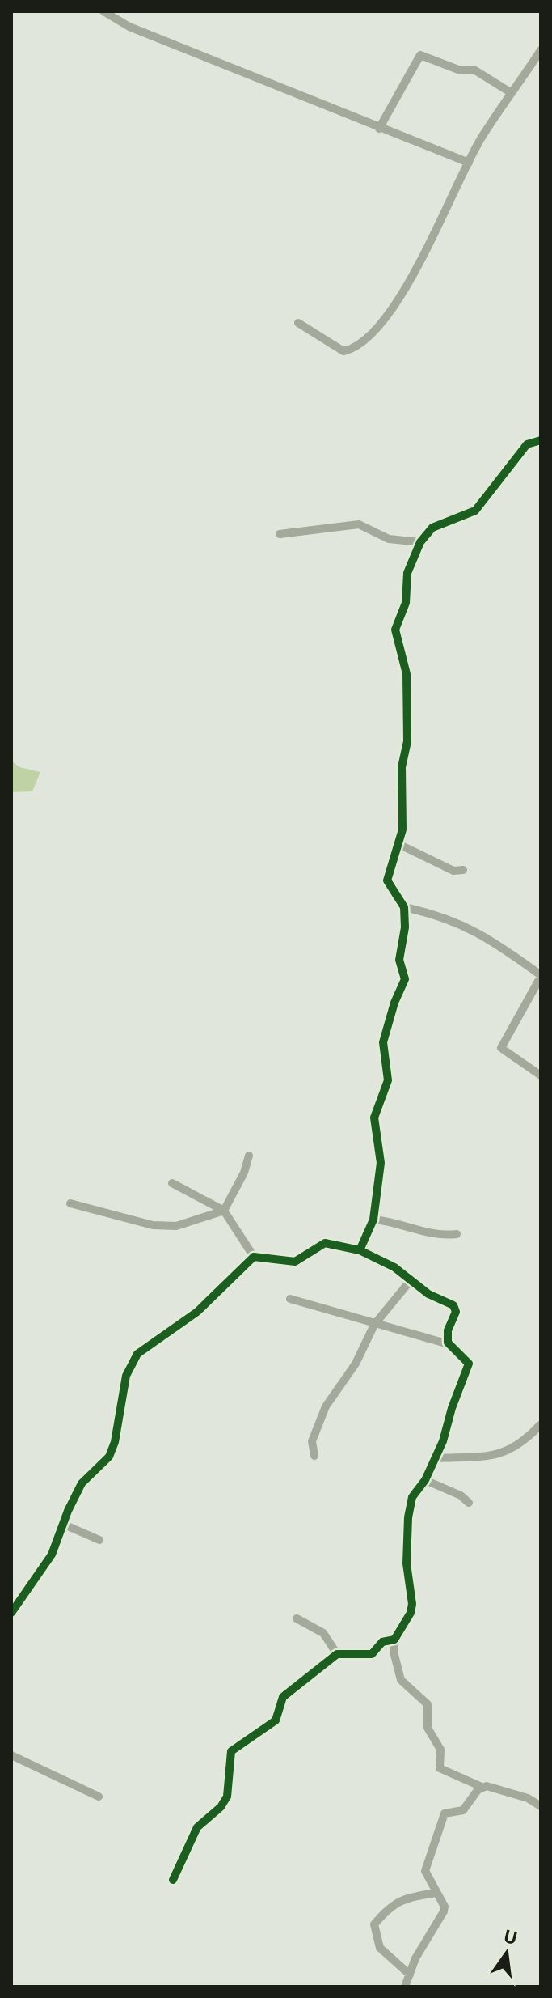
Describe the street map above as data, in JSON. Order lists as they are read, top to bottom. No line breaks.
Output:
{"north":"top"}
